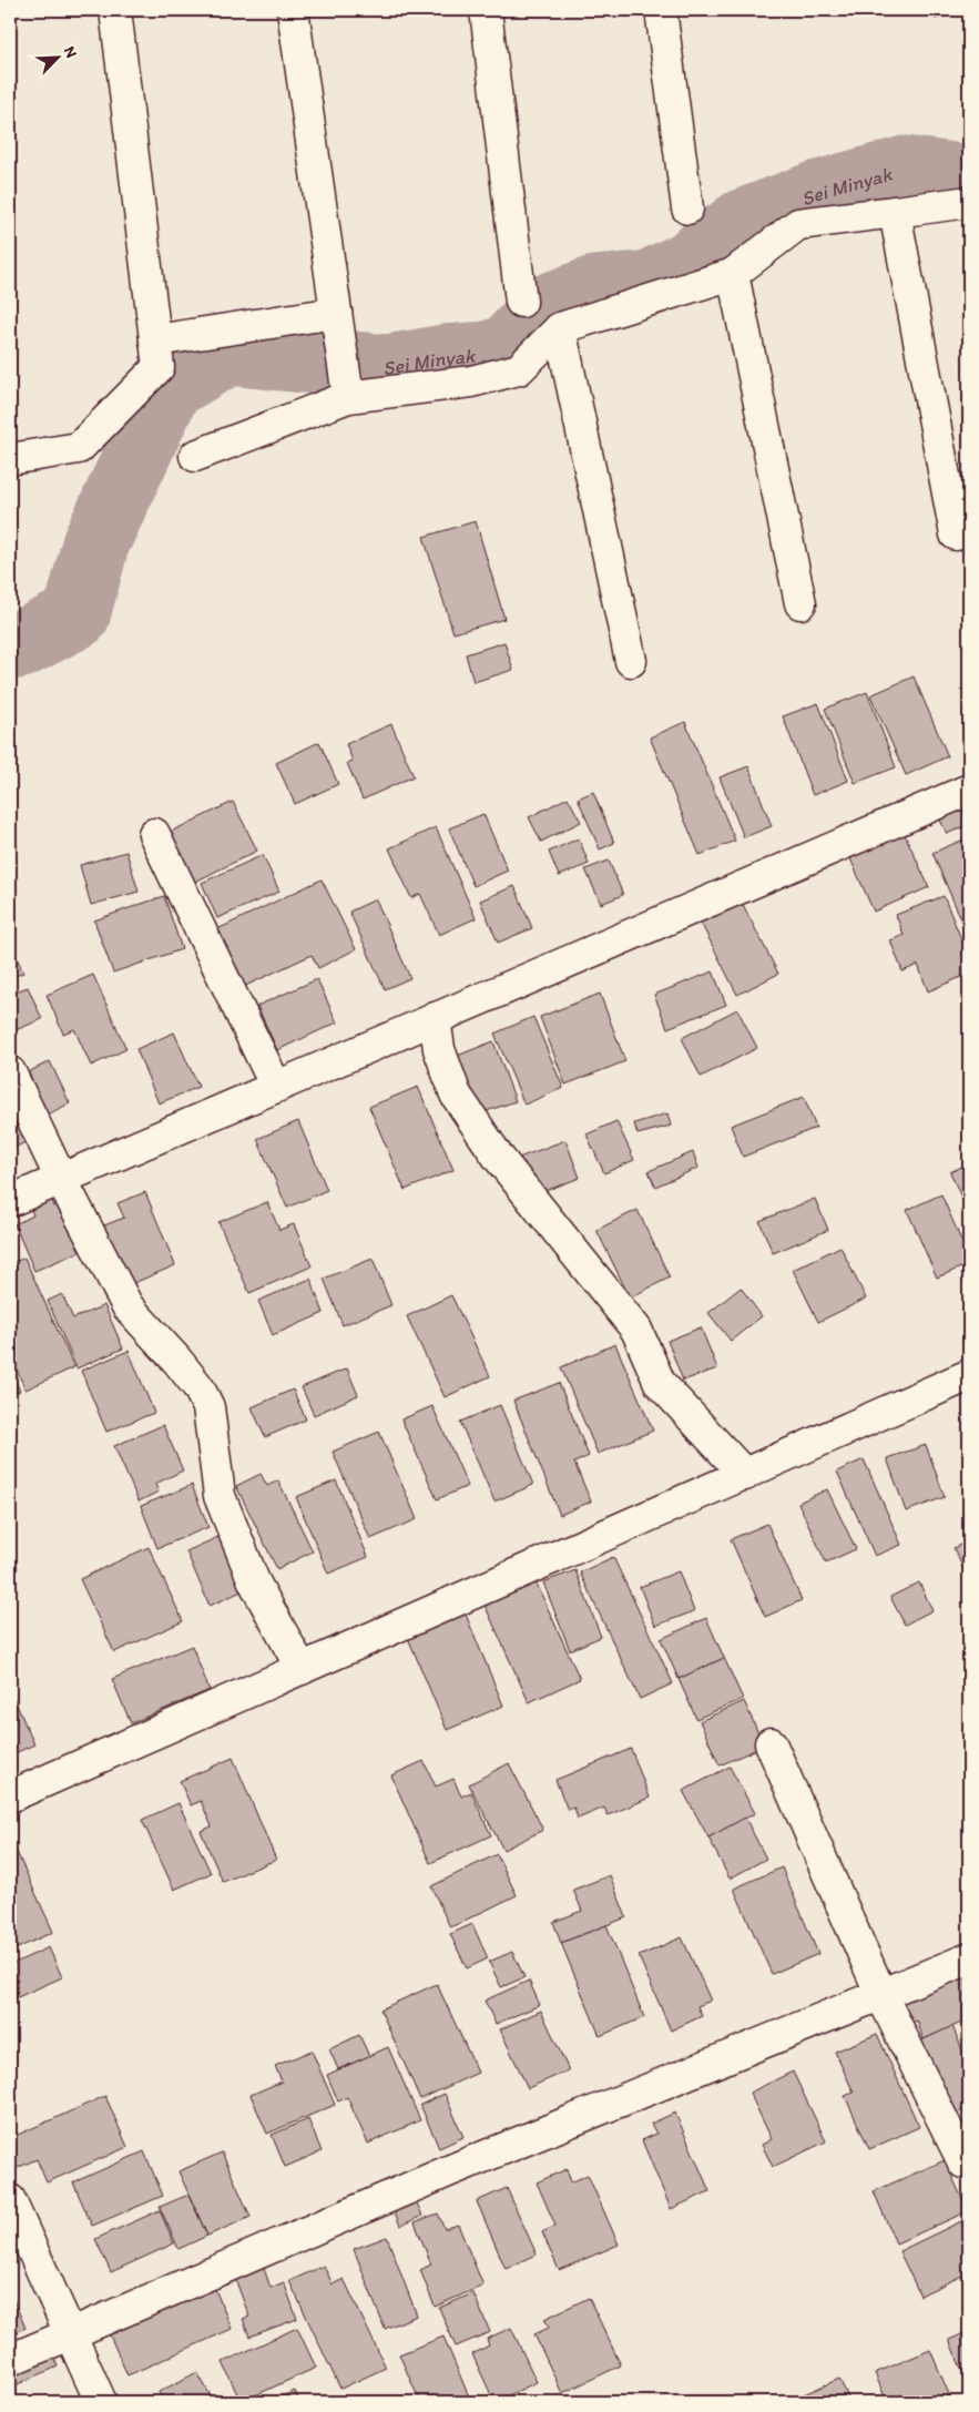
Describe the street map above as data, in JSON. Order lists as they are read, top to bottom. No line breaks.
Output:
{"water":["Sei Minyak"],"north":"top right"}
